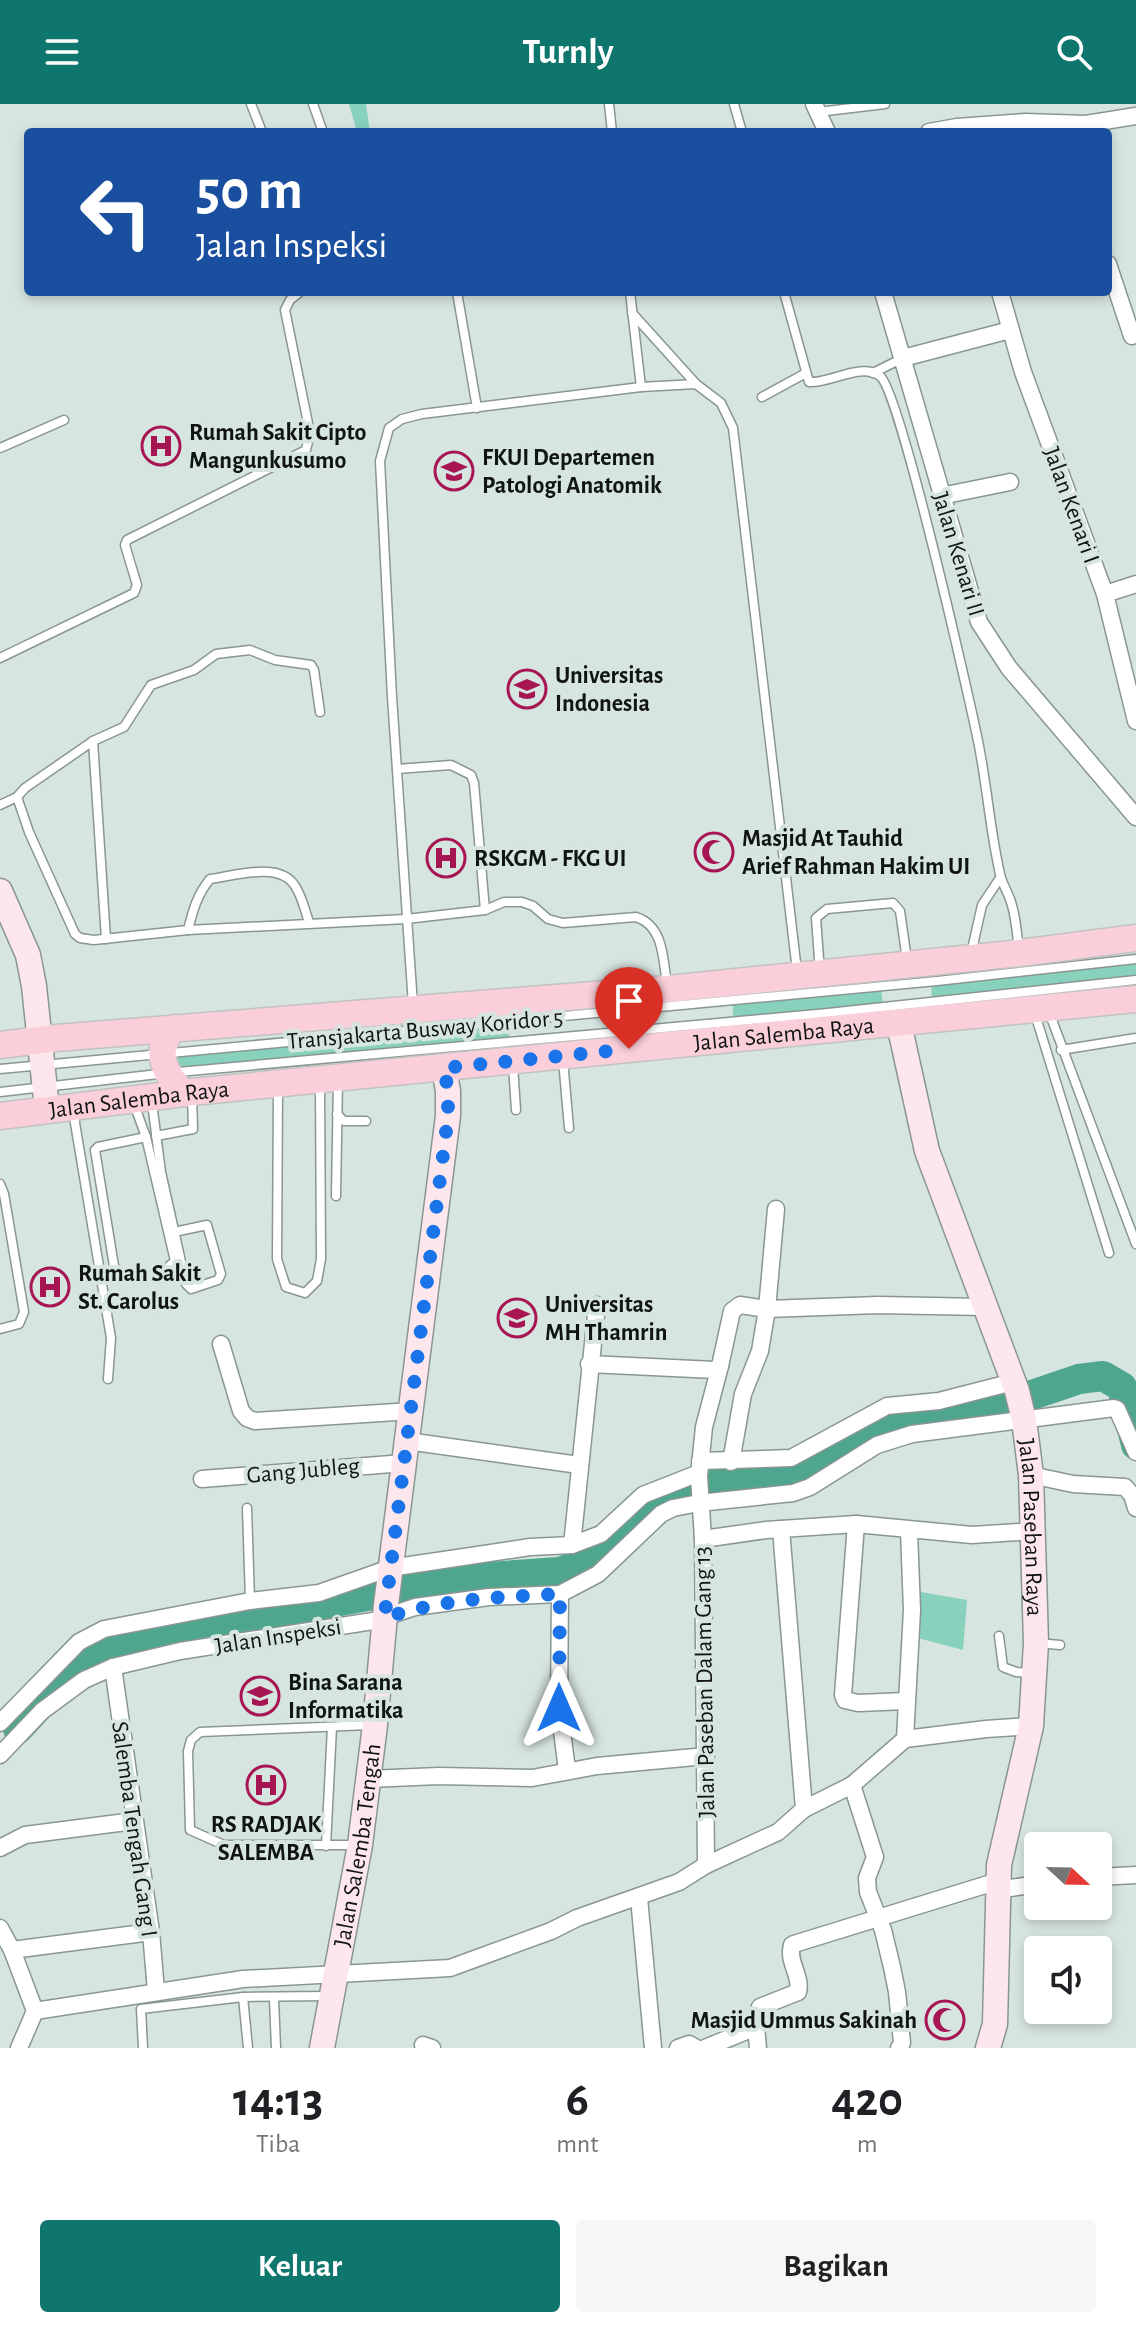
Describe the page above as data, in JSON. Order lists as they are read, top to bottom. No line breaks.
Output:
{"streets":{"main road":["Jalan Salemba Raya","Jalan Paseban Raya","Jalan Salemba Tengah"],"street":["Jalan Kenari I","Jalan Kenari II","Gang Jubleg","Jalan Inspeksi","Jalan Paseban Dalam Gang 13","Salemba Tengah Gang I"],"lane":["Transjakarta Busway Koridor 5"]},"crossings":[["Transjakarta Busway Koridor 5","Jalan Salemba Raya"],["Jalan Salemba Raya","Jalan Paseban Raya"],["Jalan Salemba Raya","Jalan Salemba Tengah"],["Gang Jubleg","Jalan Salemba Tengah"],["Jalan Paseban Raya","Jalan Inspeksi"],["Jalan Inspeksi","Jalan Paseban Dalam Gang 13"],["Jalan Inspeksi","Salemba Tengah Gang I"],["Jalan Inspeksi","Jalan Salemba Tengah"]],"places":{"hospital":["Rumah Sakit Cipto Mangunkusumo","RSKGM - FKG UI","Rumah Sakit St. Carolus","RS RADJAK SALEMBA"],"school or university":["FKUI Departemen Patologi Anatomik","Universitas Indonesia","Universitas MH Thamrin","Bina Sarana Informatika"],"mosque":["Masjid At Tauhid Arief Rahman Hakim UI","Masjid Ummus Sakinah"]},"north":"right","page":{"header":"Turnly","turn":["50 m","Jalan Inspeksi"],"eta":["14:13","Tiba","6","mnt","420","m"],"buttons":["Keluar","Bagikan"]}}
